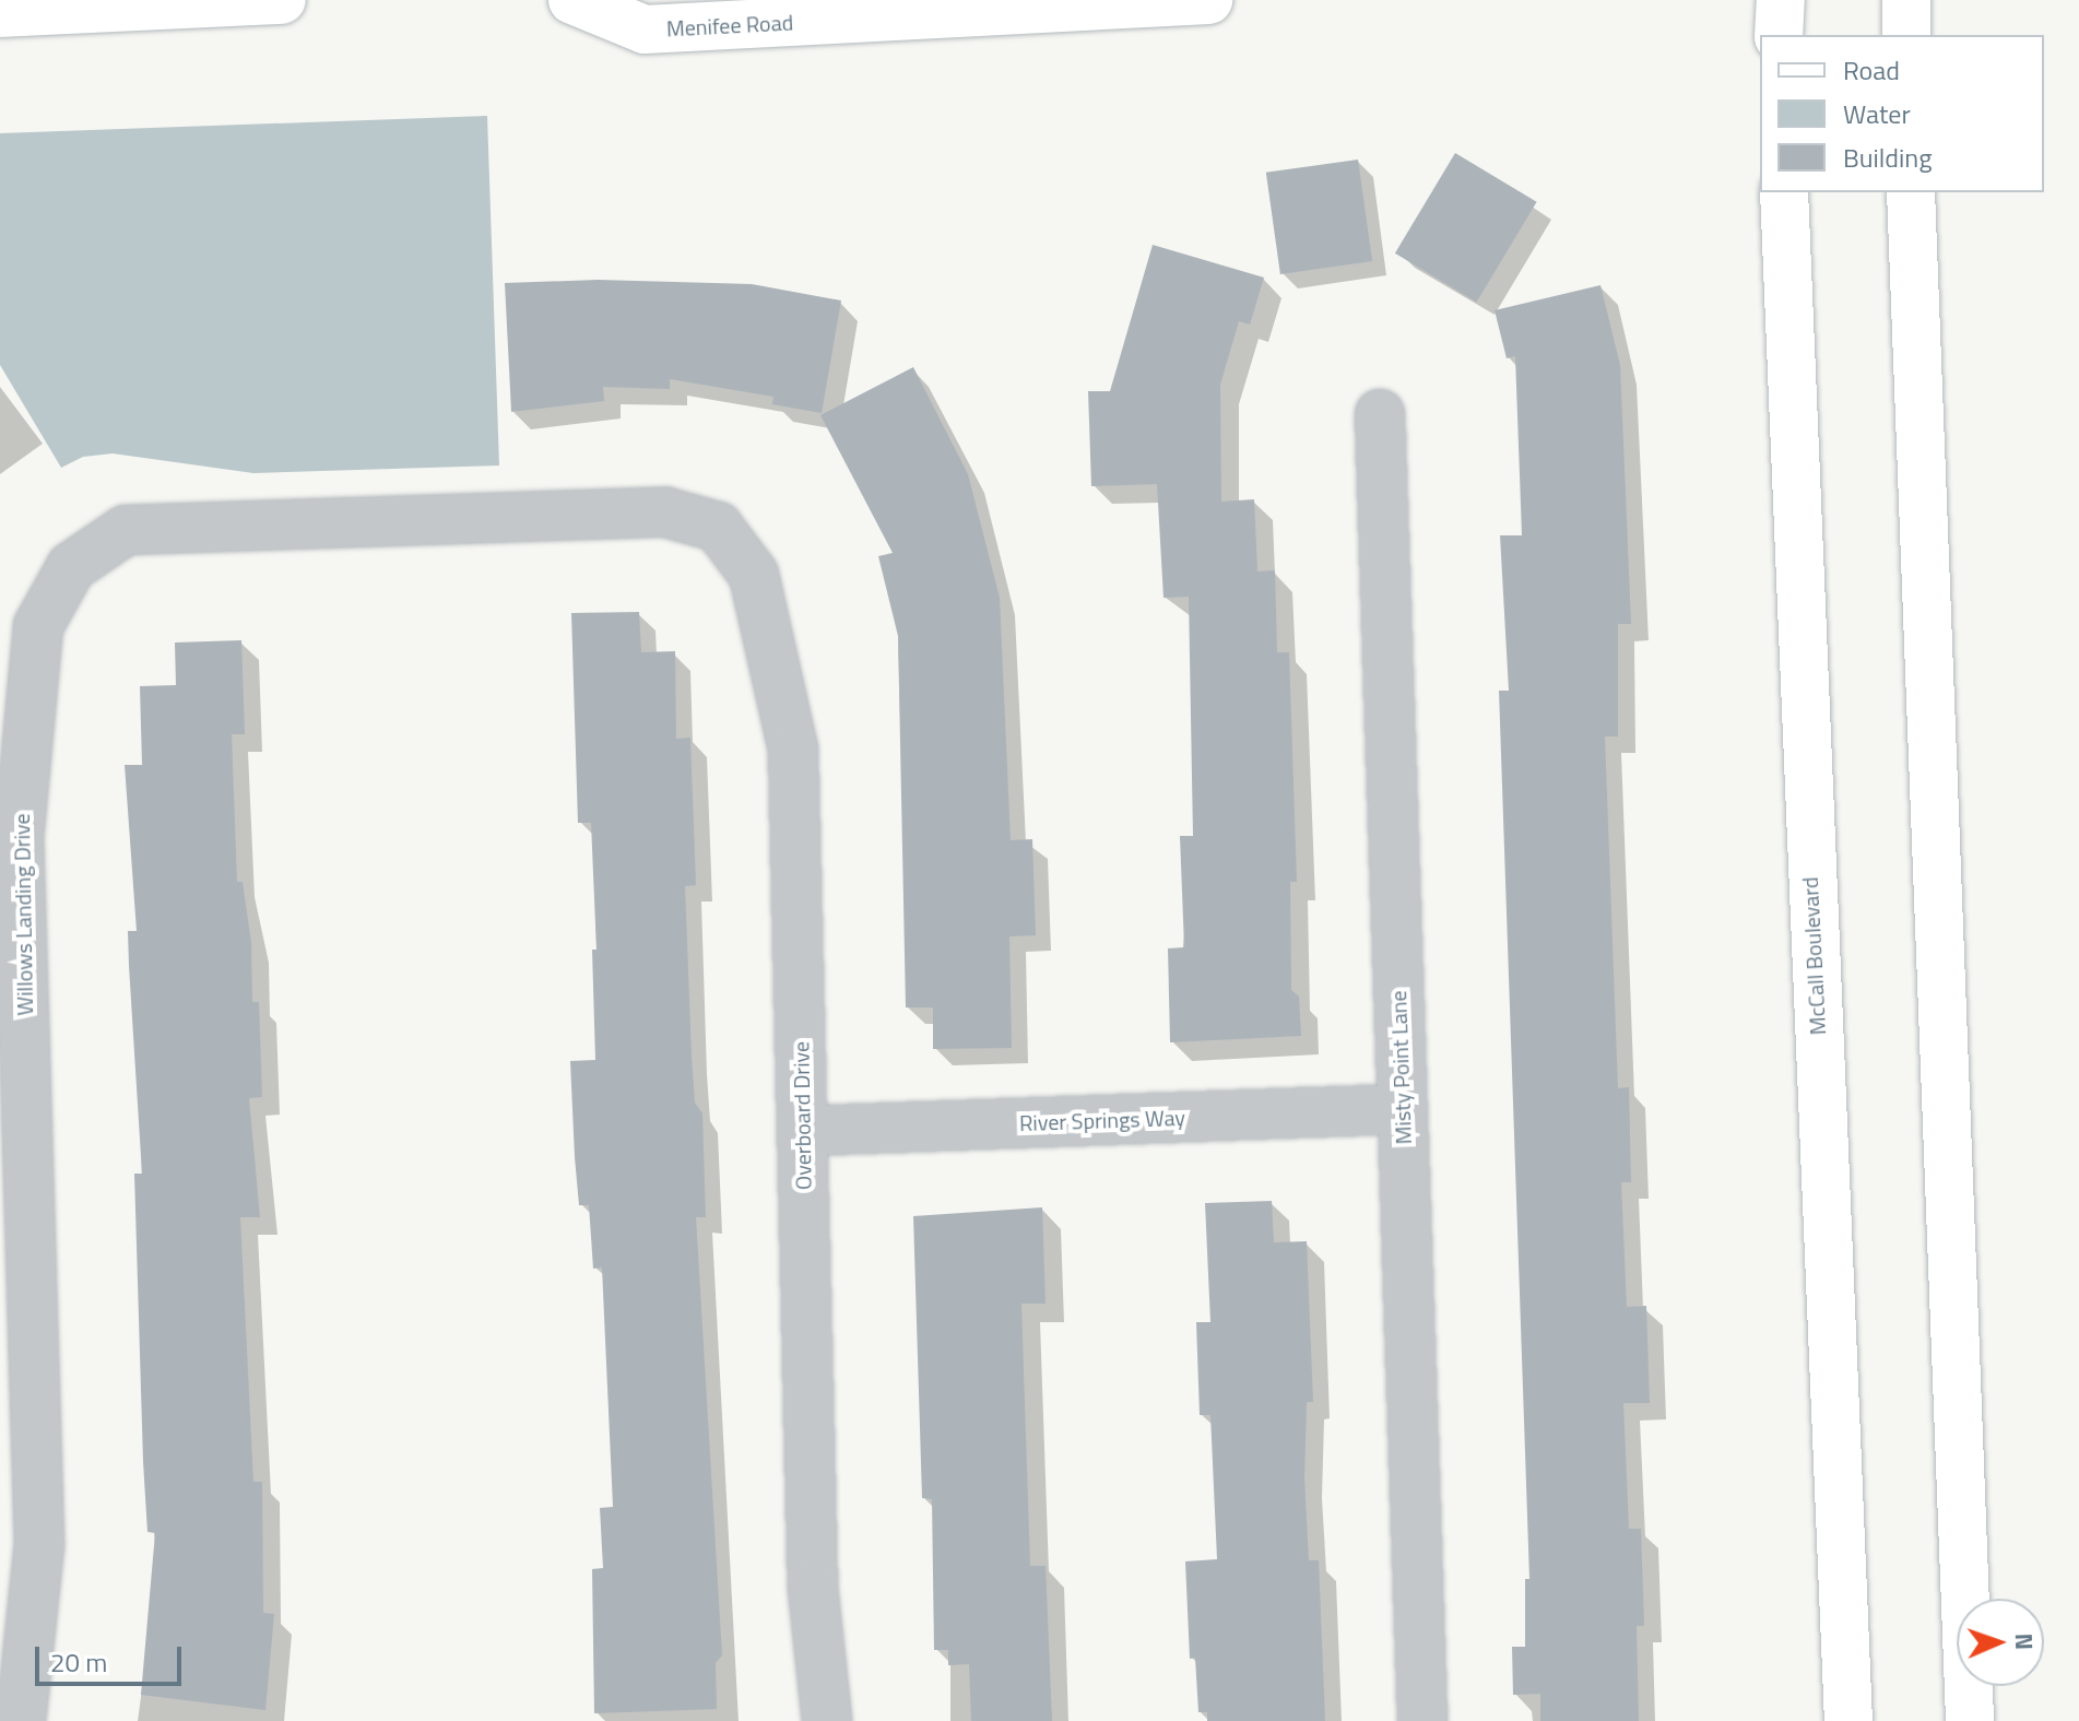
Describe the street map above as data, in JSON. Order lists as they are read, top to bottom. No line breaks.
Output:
{"streets":{"main road":["Menifee Road","McCall Boulevard"],"street":["Willows Landing Drive","Misty Point Lane","Overboard Drive","River Springs Way"]},"crossings":[["Willows Landing Drive","Overboard Drive"],["Misty Point Lane","River Springs Way"],["Overboard Drive","River Springs Way"]],"legend":["Road","Water","Building"],"scale_bar":"20 m","north":"right"}
